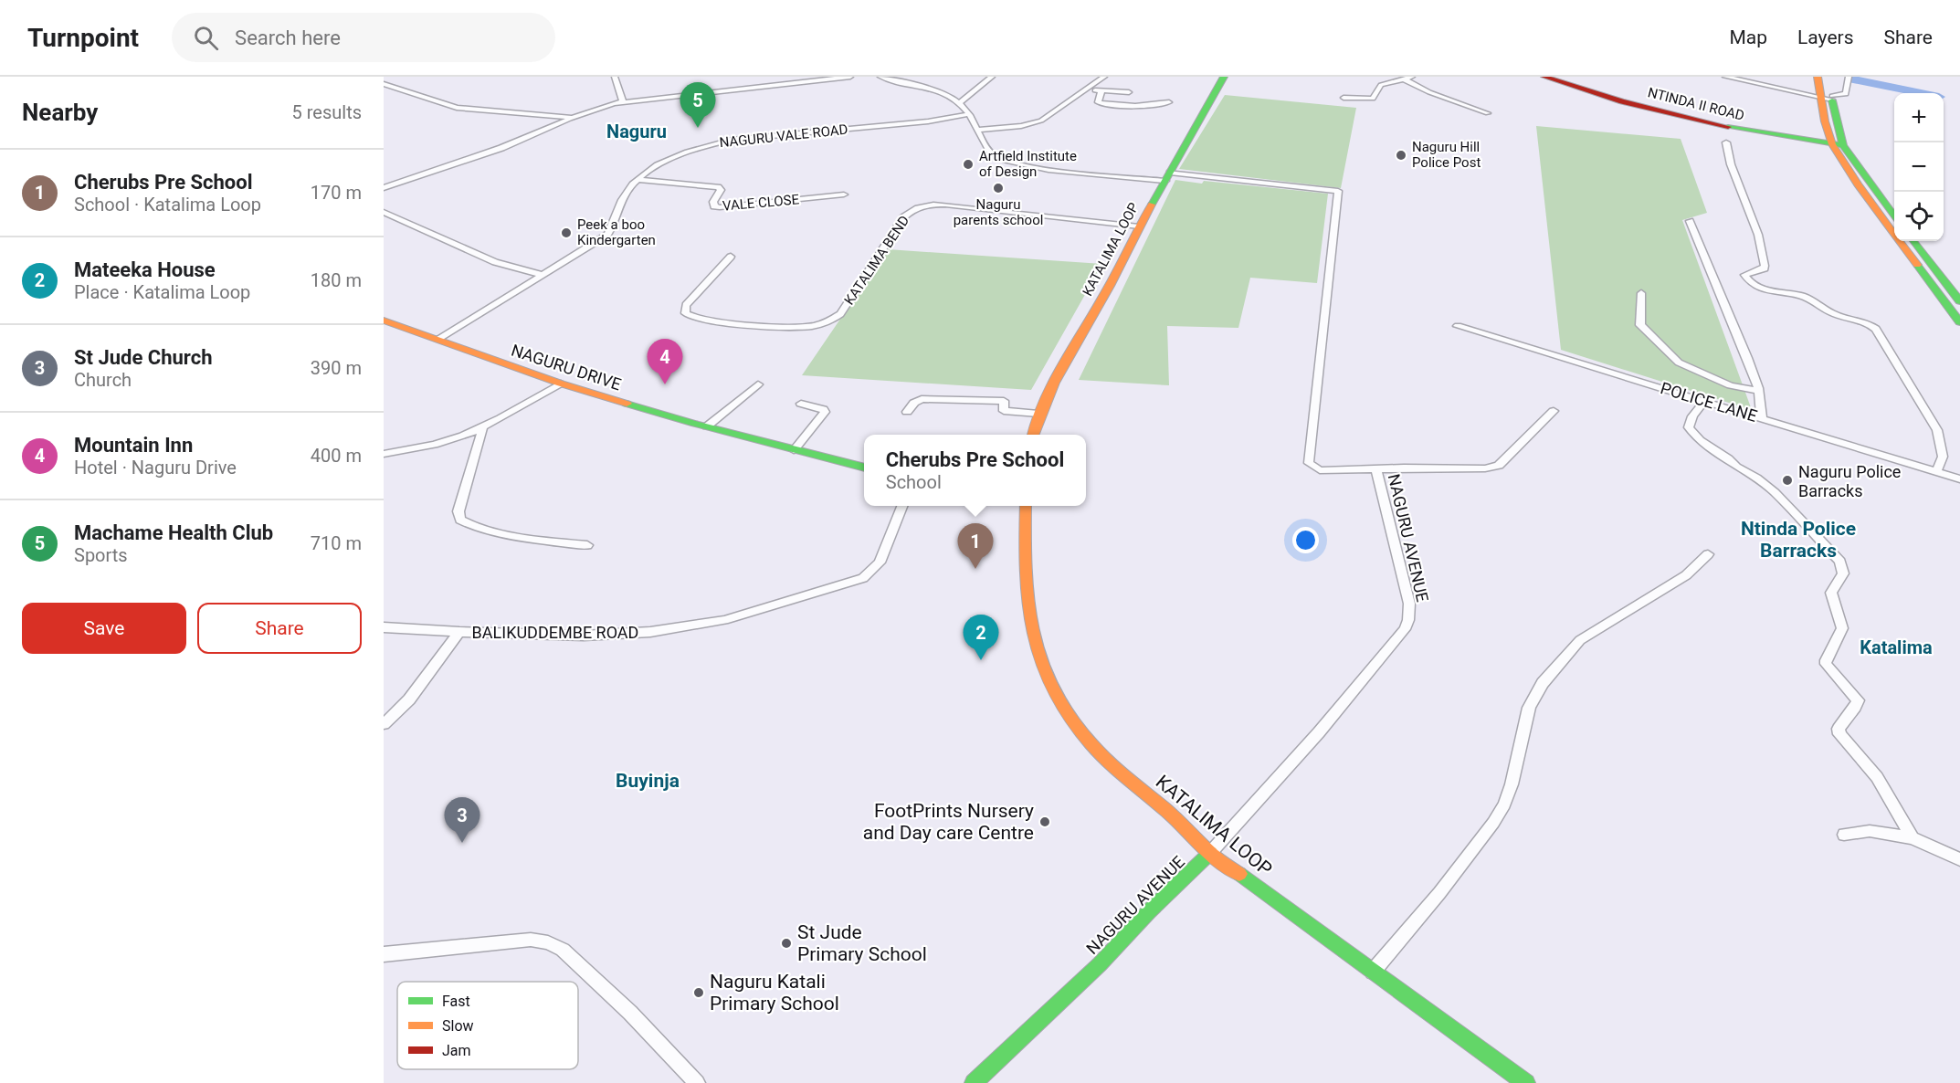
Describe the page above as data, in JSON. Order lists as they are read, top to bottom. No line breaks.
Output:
{"streets":{"street":["NTINDA II ROAD","NAGURU VALE ROAD","VALE CLOSE","KATALIMA LOOP","KATALIMA BEND","NAGURU DRIVE","POLICE LANE","NAGURU AVENUE","BALIKUDDEMBE ROAD"]},"crossings":[["NAGURU VALE ROAD","VALE CLOSE"],["NAGURU VALE ROAD","NAGURU DRIVE"],["KATALIMA LOOP","KATALIMA BEND"],["KATALIMA LOOP","NAGURU AVENUE"]],"districts":["Naguru","Ntinda Police Barracks","Katalima","Buyinja"],"places":["Naguru Hill Police Post","Artfield Institute of Design","Naguru parents school","Peek a boo Kindergarten","Naguru Police Barracks","FootPrints Nursery and Day care Centre","St Jude Primary School","Naguru Katali Primary School"],"legend":["Fast","Slow","Jam"],"page":{"header":"Turnpoint","search":"Search here","nav":["Map","Layers","Share"],"heading":["Nearby","5 results"],"pins":["5","4","1","2","3"],"map_buttons":["+","−"],"list":[{"mark":"1","name":"Cherubs Pre School","note":"School · Katalima Loop","value":"170 m"},{"mark":"2","name":"Mateeka House","note":"Place · Katalima Loop","value":"180 m"},{"mark":"3","name":"St Jude Church","note":"Church","value":"390 m"},{"mark":"4","name":"Mountain Inn","note":"Hotel · Naguru Drive","value":"400 m"},{"mark":"5","name":"Machame Health Club","note":"Sports","value":"710 m"}],"popup":["Cherubs Pre School","School"],"buttons":["Save","Share"]}}
